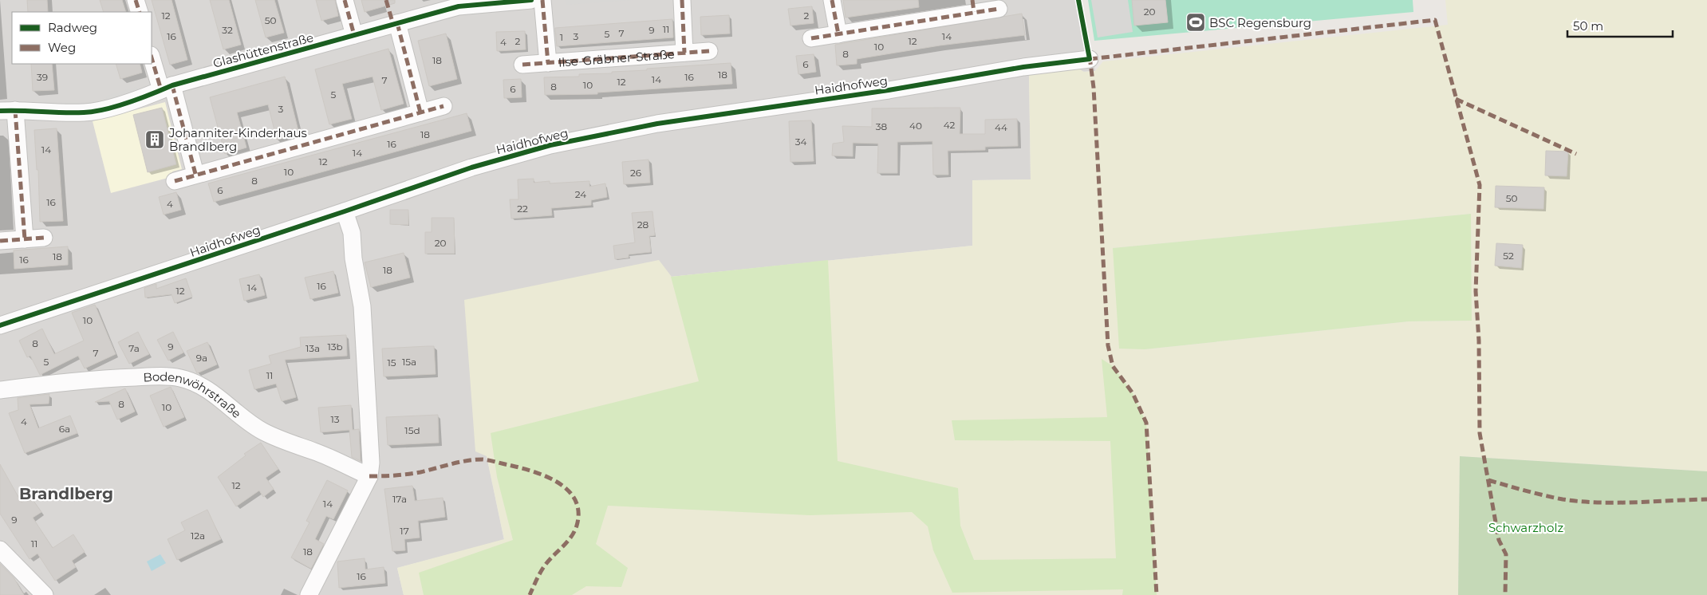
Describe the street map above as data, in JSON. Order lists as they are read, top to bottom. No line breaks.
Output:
{"streets":{"street":["Glashüttenstraße","Ilse-Gräbner-Straße","Haidhofweg","Bodenwöhrstraße"]},"districts":["Brandlberg"],"parks":["Schwarzholz"],"places":{"sports":["BSC Regensburg"],"building":["Johanniter-Kinderhaus Brandlberg"]},"house_numbers":["20","12","2","50","11","32","9","7","5","16","3","14","1","2","12","4","10","8","18","6","18","39","16","14","7","12","10","8","6","5","3","42","40","38","44","18","34","16","14","14","12","10","26","8","6","24","50","16","4","22","28","20","52","18","16","18","16","14","12","10","8","9","13b","7a","13a","7","9a","5","15a","15","11","8","10","13","4","6a","15d","12","17a","14","9","17","12a","11","18","16"],"legend":["Radweg","Weg"],"scale_bar":"50 m"}
